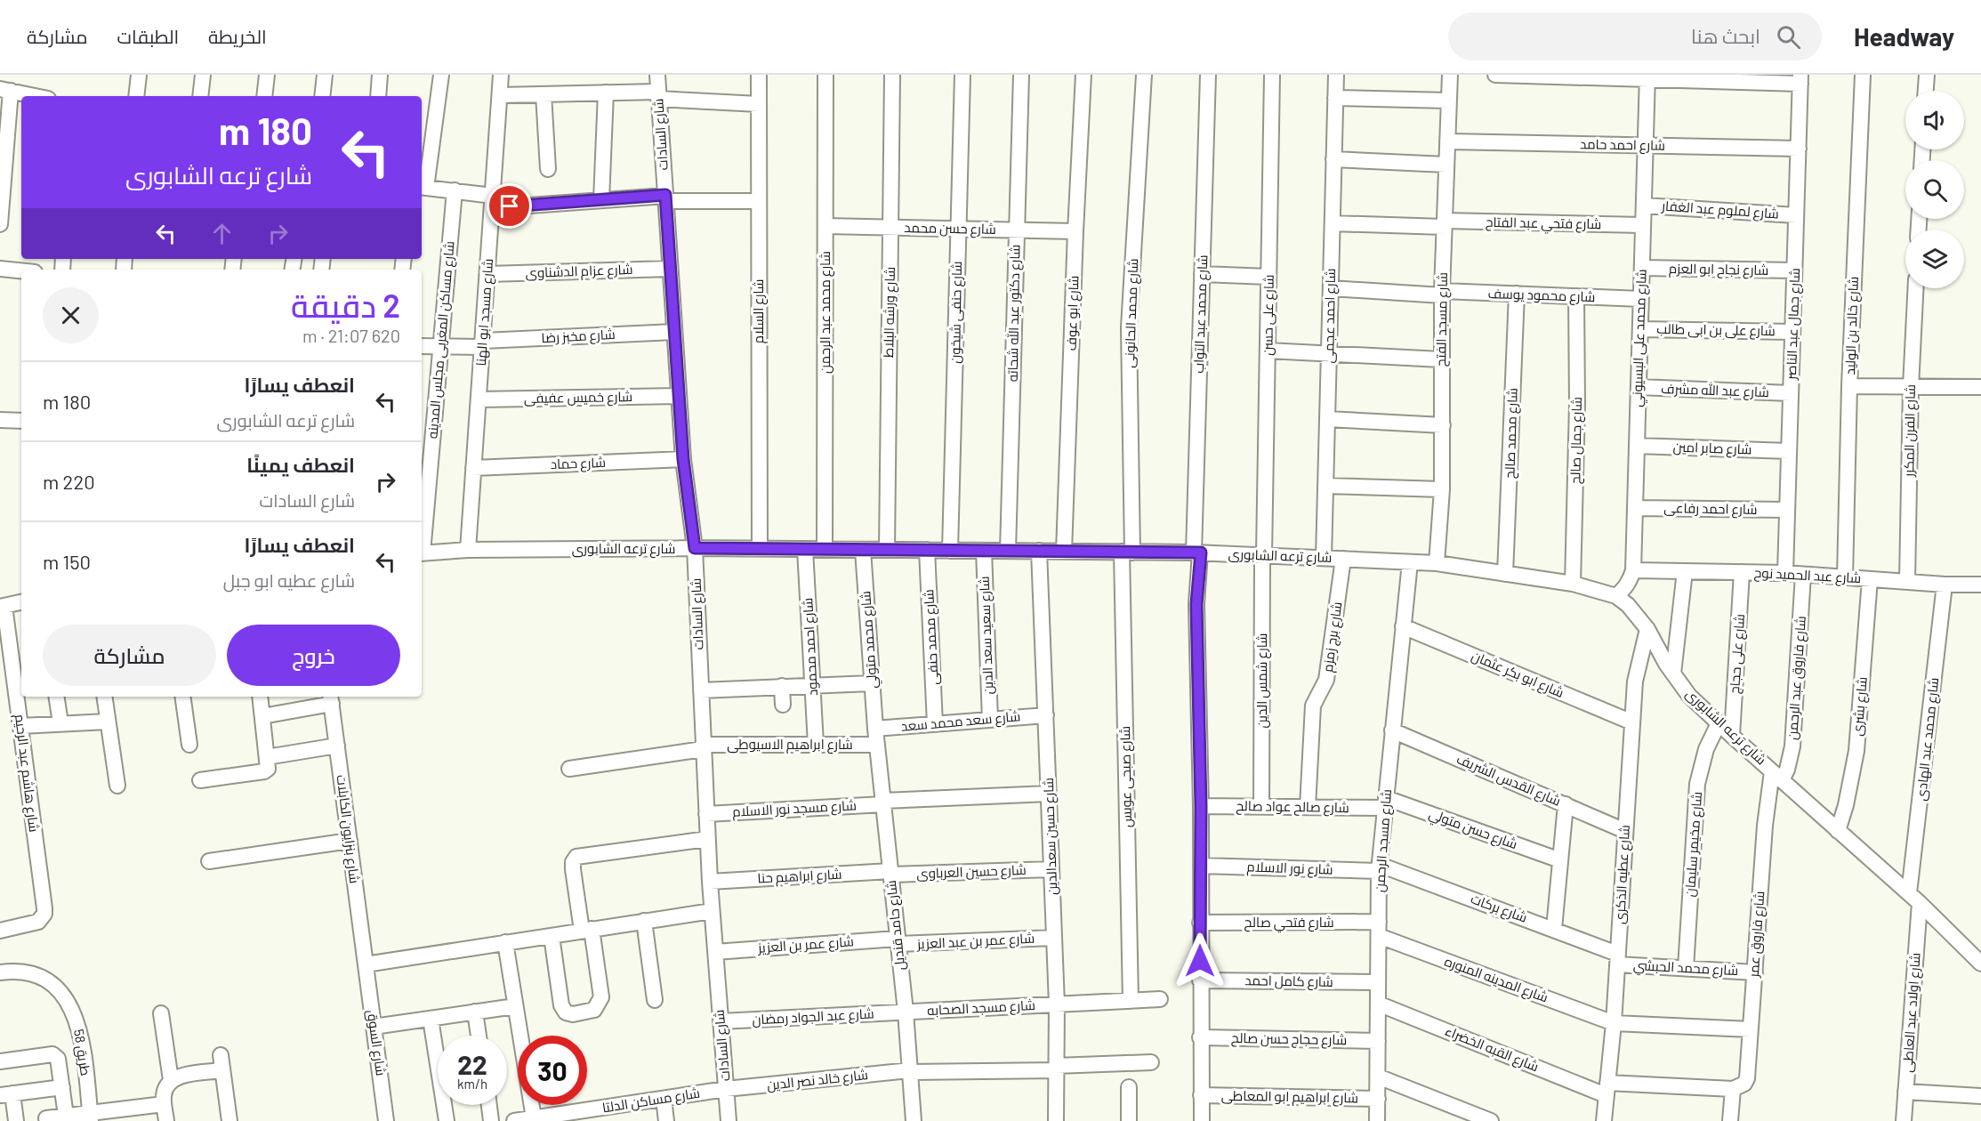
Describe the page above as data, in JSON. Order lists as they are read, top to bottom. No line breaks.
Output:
{"streets":{"street":["شارع السادات","شارع احمد حامد","شارع لملوم عبد الغفار","شارع فتحي عبد الفتاح","شارع حسن محمد","شارع نجاح ابو العزم","شارع عزام الدشناوى","شارع محمود يوسف","شارع السلام","شارع مسجد ابو الهنا","شارع محمد عبد الرحمن","شارع ورشه البلاط","شارع حنفى شيخون","شارع دكتور عبد الله شحاته","شارع ابو عوف","شارع محمد الحانونى","شارع محمد عبد التواب","شارع على حسن","شارع احمد عجمى","شارع مسجد الفتح","شارع جمال عبد الناصر","شارع خالد بن الوليد","شارع على بن ابى طالب","شارع مخبز رضا","شارع محمد على البسيوني","شارع مساكن المغربى مجلس المدينه","شارع عبد الله مشرف","شارع خميس عفيفى","شارع الفرن المكرر","شارع محمد صالح","شارع جمال صالح","شارع صابر امين","شارع حماد","شارع احمد رفاعى","شارع ترعه الشابورى","شارع عبد الحميد نوح","شارع سعيد سعد الدين","شارع محمد حنفى","شارع برج زمزم","شارع محمد متولي","شارع احمد محمود","شارع على حجاج","شارع ابو بكر عثمان","شارع فاروق عبد الرحمن","شارع شمس الدين","شارع بشرى","شارع سعد محمد سعد","شارع محمد عبد الهادى","شارع ابراهيم الاسيوطى","شارع هاشم عبد الرحيم","شارع صبحى عويس","شارع القدس الشريف","شارع صالح عواد صالح","شارع مسجد نور الاسلام","شارع بنزايون الكابلات","شارع حسن متولي","شارع حسين سعدالدين","شارع مسجد الرحمن","شارع مخيمر سليمان","شارع نور الاسلام","شارع حسين العرباوى","شارع عطيه الذكرى","شارع ابراهيم حنا","شارع بركات","شارع فتحي صالح","شارع حامد قنديل","شارع فاروق عمر","شارع عمر بن عبد العزيز","شارع عمر بن العزيز","شارع محمد الحبشي","شارع المدينه المنوره","شارع كامل احمد","شارع مسجد الصحابه","شارع اولاد عبد العاطى","شارع عبد الجواد رمضان","شارع حجاج حسن صالح","شارع السوق","شارع القبه الخضراء","طريق 58","شارع خالد نصر الدين","شارع ابراهيم ابو المعاطى","شارع مساكن الدلتا"]},"crossings":[["شارع السادات","شارع عزام الدشناوى"],["شارع السادات","شارع مخبز رضا"],["شارع السادات","شارع خميس عفيفى"],["شارع السادات","شارع حماد"],["شارع السادات","شارع ترعه الشابورى"],["شارع السادات","شارع ابراهيم الاسيوطى"],["شارع السادات","شارع مسجد نور الاسلام"],["شارع السادات","شارع ابراهيم حنا"],["شارع السادات","شارع عمر بن العزيز"],["شارع السادات","شارع عبد الجواد رمضان"],["شارع السادات","شارع خالد نصر الدين"],["شارع السادات","شارع مساكن الدلتا"],["شارع احمد حامد","شارع مسجد الفتح"],["شارع احمد حامد","شارع جمال عبد الناصر"],["شارع احمد حامد","شارع محمد على البسيوني"],["شارع لملوم عبد الغفار","شارع جمال عبد الناصر"],["شارع لملوم عبد الغفار","شارع محمد على البسيوني"],["شارع فتحي عبد الفتاح","شارع احمد عجمى"],["شارع فتحي عبد الفتاح","شارع مسجد الفتح"],["شارع فتحي عبد الفتاح","شارع محمد على البسيوني"],["شارع حسن محمد","شارع محمد عبد الرحمن"],["شارع حسن محمد","شارع ورشه البلاط"],["شارع حسن محمد","شارع حنفى شيخون"],["شارع حسن محمد","شارع دكتور عبد الله شحاته"],["شارع حسن محمد","شارع ابو عوف"],["شارع نجاح ابو العزم","شارع جمال عبد الناصر"],["شارع نجاح ابو العزم","شارع محمد على البسيوني"],["شارع عزام الدشناوى","شارع مسجد ابو الهنا"],["شارع محمود يوسف","شارع احمد عجمى"],["شارع محمود يوسف","شارع مسجد الفتح"],["شارع محمود يوسف","شارع محمد على البسيوني"],["شارع محمود يوسف","شارع محمد صالح"],["شارع محمود يوسف","شارع جمال صالح"],["شارع السلام","شارع ترعه الشابورى"],["شارع مسجد ابو الهنا","شارع مخبز رضا"],["شارع مسجد ابو الهنا","شارع خميس عفيفى"],["شارع مسجد ابو الهنا","شارع حماد"],["شارع مسجد ابو الهنا","شارع ترعه الشابورى"],["شارع محمد عبد الرحمن","شارع ترعه الشابورى"],["شارع ورشه البلاط","شارع ترعه الشابورى"],["شارع حنفى شيخون","شارع ترعه الشابورى"],["شارع دكتور عبد الله شحاته","شارع ترعه الشابورى"],["شارع ابو عوف","شارع ترعه الشابورى"],["شارع محمد الحانونى","شارع ترعه الشابورى"],["شارع محمد الحانونى","شارع صبحى عويس"],["شارع محمد عبد التواب","شارع ترعه الشابورى"],["شارع محمد عبد التواب","شارع صالح عواد صالح"],["شارع محمد عبد التواب","شارع نور الاسلام"],["شارع محمد عبد التواب","شارع فتحي صالح"],["شارع محمد عبد التواب","شارع كامل احمد"],["شارع محمد عبد التواب","شارع حجاج حسن صالح"],["شارع محمد عبد التواب","شارع ابراهيم ابو المعاطى"],["شارع على حسن","شارع ترعه الشابورى"],["شارع على حسن","شارع شمس الدين"],["شارع احمد عجمى","شارع ترعه الشابورى"],["شارع مسجد الفتح","شارع ترعه الشابورى"],["شارع جمال عبد الناصر","شارع على بن ابى طالب"],["شارع جمال عبد الناصر","شارع عبد الله مشرف"],["شارع جمال عبد الناصر","شارع صابر امين"],["شارع جمال عبد الناصر","شارع احمد رفاعى"],["شارع جمال عبد الناصر","شارع عبد الحميد نوح"],["شارع خالد بن الوليد","شارع عبد الحميد نوح"],["شارع على بن ابى طالب","شارع محمد على البسيوني"],["شارع مخبز رضا","شارع مساكن المغربى مجلس المدينه"],["شارع محمد على البسيوني","شارع عبد الله مشرف"],["شارع محمد على البسيوني","شارع صابر امين"],["شارع محمد على البسيوني","شارع احمد رفاعى"],["شارع محمد على البسيوني","شارع ترعه الشابورى"],["شارع محمد على البسيوني","شارع عبد الحميد نوح"],["شارع الفرن المكرر","شارع عبد الحميد نوح"],["شارع محمد صالح","شارع ترعه الشابورى"],["شارع جمال صالح","شارع ترعه الشابورى"],["شارع ترعه الشابورى","شارع سعيد سعد الدين"],["شارع ترعه الشابورى","شارع محمد حنفى"],["شارع ترعه الشابورى","شارع برج زمزم"],["شارع ترعه الشابورى","شارع محمد متولي"],["شارع ترعه الشابورى","شارع احمد محمود"],["شارع ترعه الشابورى","شارع على حجاج"],["شارع ترعه الشابورى","شارع فاروق عبد الرحمن"],["شارع ترعه الشابورى","شارع شمس الدين"],["شارع ترعه الشابورى","شارع بشرى"],["شارع ترعه الشابورى","شارع محمد عبد الهادى"],["شارع ترعه الشابورى","شارع صبحى عويس"],["شارع ترعه الشابورى","شارع حسين سعدالدين"],["شارع ترعه الشابورى","شارع مسجد الرحمن"],["شارع ترعه الشابورى","شارع مخيمر سليمان"],["شارع ترعه الشابورى","شارع عطيه الذكرى"],["شارع ترعه الشابورى","شارع فاروق عمر"],["شارع ترعه الشابورى","شارع اولاد عبد العاطى"],["شارع عبد الحميد نوح","شارع على حجاج"],["شارع عبد الحميد نوح","شارع فاروق عبد الرحمن"],["شارع عبد الحميد نوح","شارع بشرى"],["شارع عبد الحميد نوح","شارع محمد عبد الهادى"],["شارع سعيد سعد الدين","شارع سعد محمد سعد"],["شارع محمد حنفى","شارع سعد محمد سعد"],["شارع برج زمزم","شارع صالح عواد صالح"],["شارع محمد متولي","شارع سعد محمد سعد"],["شارع محمد متولي","شارع حامد قنديل"],["شارع احمد محمود","شارع ابراهيم الاسيوطى"],["شارع ابو بكر عثمان","شارع مسجد الرحمن"],["شارع ابو بكر عثمان","شارع عطيه الذكرى"],["شارع فاروق عبد الرحمن","شارع فاروق عمر"],["شارع شمس الدين","شارع صالح عواد صالح"],["شارع سعد محمد سعد","شارع حسين سعدالدين"],["شارع سعد محمد سعد","شارع حامد قنديل"],["شارع محمد عبد الهادى","شارع اولاد عبد العاطى"],["شارع ابراهيم الاسيوطى","شارع حامد قنديل"],["شارع صبحى عويس","شارع مسجد الصحابه"],["شارع القدس الشريف","شارع مسجد الرحمن"],["شارع القدس الشريف","شارع عطيه الذكرى"],["شارع صالح عواد صالح","شارع حسن متولي"],["شارع صالح عواد صالح","شارع مسجد الرحمن"],["شارع مسجد نور الاسلام","شارع حسين سعدالدين"],["شارع مسجد نور الاسلام","شارع حامد قنديل"],["شارع بنزايون الكابلات","شارع السوق"],["شارع حسن متولي","شارع مسجد الرحمن"],["شارع حسين سعدالدين","شارع حسين العرباوى"],["شارع حسين سعدالدين","شارع عمر بن عبد العزيز"],["شارع حسين سعدالدين","شارع مسجد الصحابه"],["شارع حسين سعدالدين","شارع خالد نصر الدين"],["شارع مسجد الرحمن","شارع نور الاسلام"],["شارع مسجد الرحمن","شارع بركات"],["شارع مسجد الرحمن","شارع فتحي صالح"],["شارع مسجد الرحمن","شارع المدينه المنوره"],["شارع مسجد الرحمن","شارع كامل احمد"],["شارع مسجد الرحمن","شارع حجاج حسن صالح"],["شارع مسجد الرحمن","شارع القبه الخضراء"],["شارع مسجد الرحمن","شارع ابراهيم ابو المعاطى"],["شارع مخيمر سليمان","شارع محمد الحبشي"],["شارع نور الاسلام","شارع بركات"],["شارع حسين العرباوى","شارع ابراهيم حنا"],["شارع حسين العرباوى","شارع حامد قنديل"],["شارع عطيه الذكرى","شارع بركات"],["شارع عطيه الذكرى","شارع محمد الحبشي"],["شارع عطيه الذكرى","شارع المدينه المنوره"],["شارع عطيه الذكرى","شارع القبه الخضراء"],["شارع ابراهيم حنا","شارع حامد قنديل"],["شارع بركات","شارع محمد الحبشي"],["شارع فتحي صالح","شارع المدينه المنوره"],["شارع حامد قنديل","شارع عمر بن عبد العزيز"],["شارع حامد قنديل","شارع عمر بن العزيز"],["شارع حامد قنديل","شارع مسجد الصحابه"],["شارع حامد قنديل","شارع عبد الجواد رمضان"],["شارع حامد قنديل","شارع خالد نصر الدين"],["شارع فاروق عمر","شارع محمد الحبشي"],["شارع فاروق عمر","شارع المدينه المنوره"],["شارع فاروق عمر","شارع القبه الخضراء"],["شارع عمر بن عبد العزيز","شارع عمر بن العزيز"],["شارع مسجد الصحابه","شارع عبد الجواد رمضان"],["شارع خالد نصر الدين","شارع مساكن الدلتا"]],"page":{"header":"Headway","search":"ابحث هنا","nav":["الخريطة","الطبقات","مشاركة"],"turn":["180 m","شارع ترعه الشابورى"],"heading":["2 دقيقة","620 m · 21:07"],"list":[{"name":"انعطف يسارًا","note":"شارع ترعه الشابورى","value":"180 m"},{"name":"انعطف يمينًا","note":"شارع السادات","value":"220 m"},{"name":"انعطف يسارًا","note":"شارع عطيه ابو جبل","value":"150 m"}],"buttons":["خروج","مشاركة"],"speed":"22 km/h","limit":"30"}}
